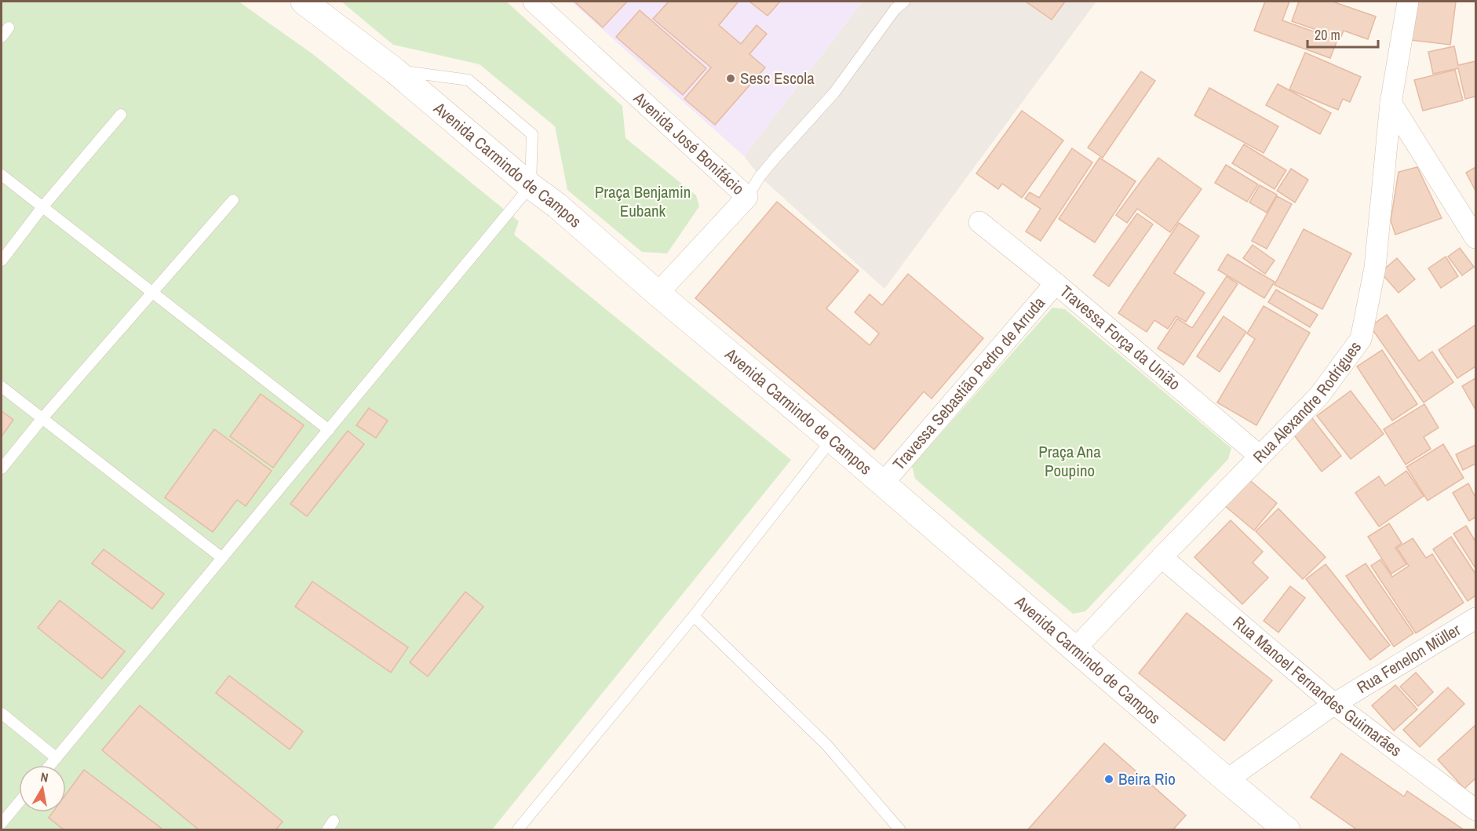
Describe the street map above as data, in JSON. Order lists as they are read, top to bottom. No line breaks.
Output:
{"streets":{"main road":["Avenida Carmindo de Campos"],"street":["Avenida José Bonifácio","Travessa Força da União","Travessa Sebastião Pedro de Arruda","Rua Alexandre Rodrigues","Rua Fenelon Müller","Rua Manoel Fernandes Guimarães"]},"crossings":[["Avenida José Bonifácio","Avenida Carmindo de Campos"],["Avenida Carmindo de Campos","Travessa Sebastião Pedro de Arruda"],["Avenida Carmindo de Campos","Rua Alexandre Rodrigues"],["Avenida Carmindo de Campos","Rua Fenelon Müller"],["Travessa Força da União","Travessa Sebastião Pedro de Arruda"],["Travessa Força da União","Rua Alexandre Rodrigues"],["Rua Alexandre Rodrigues","Rua Manoel Fernandes Guimarães"],["Rua Fenelon Müller","Rua Manoel Fernandes Guimarães"]],"parks":["Praça Benjamin Eubank","Praça Ana Poupino"],"places":["Sesc Escola","Beira Rio"],"scale_bar":"20 m","north":"top"}
